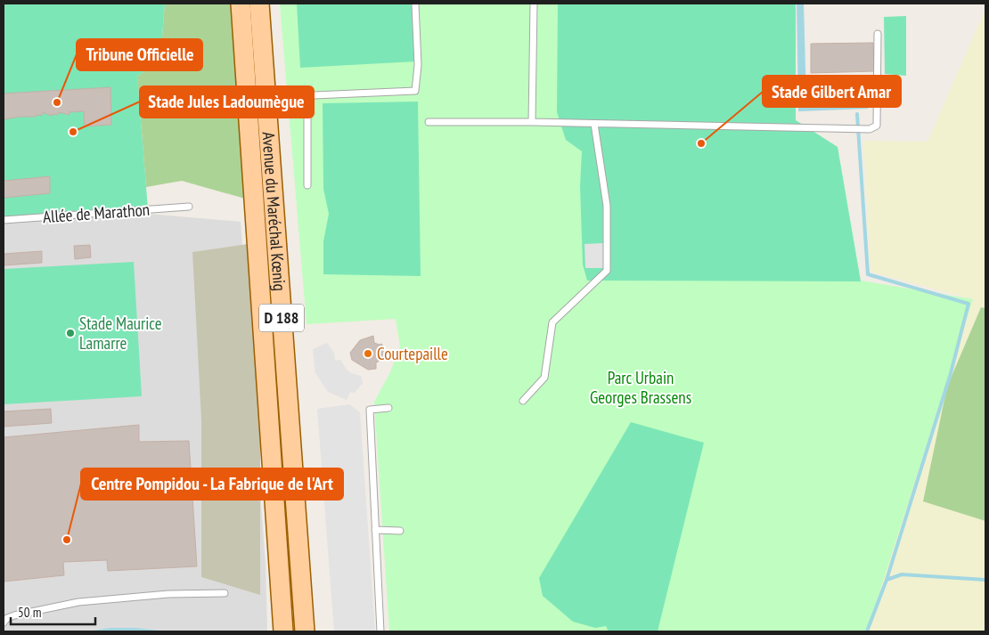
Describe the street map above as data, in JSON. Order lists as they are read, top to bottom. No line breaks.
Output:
{"streets":{"main road":["Avenue du Maréchal Kœnig","D 188"],"lane":["Allée de Marathon"]},"parks":["Parc Urbain Georges Brassens"],"places":["Tribune Officielle","Stade Jules Ladoumègue","Stade Gilbert Amar","Stade Maurice Lamarre","Courtepaille","Centre Pompidou - La Fabrique de l'Art"],"scale_bar":"50 m"}
